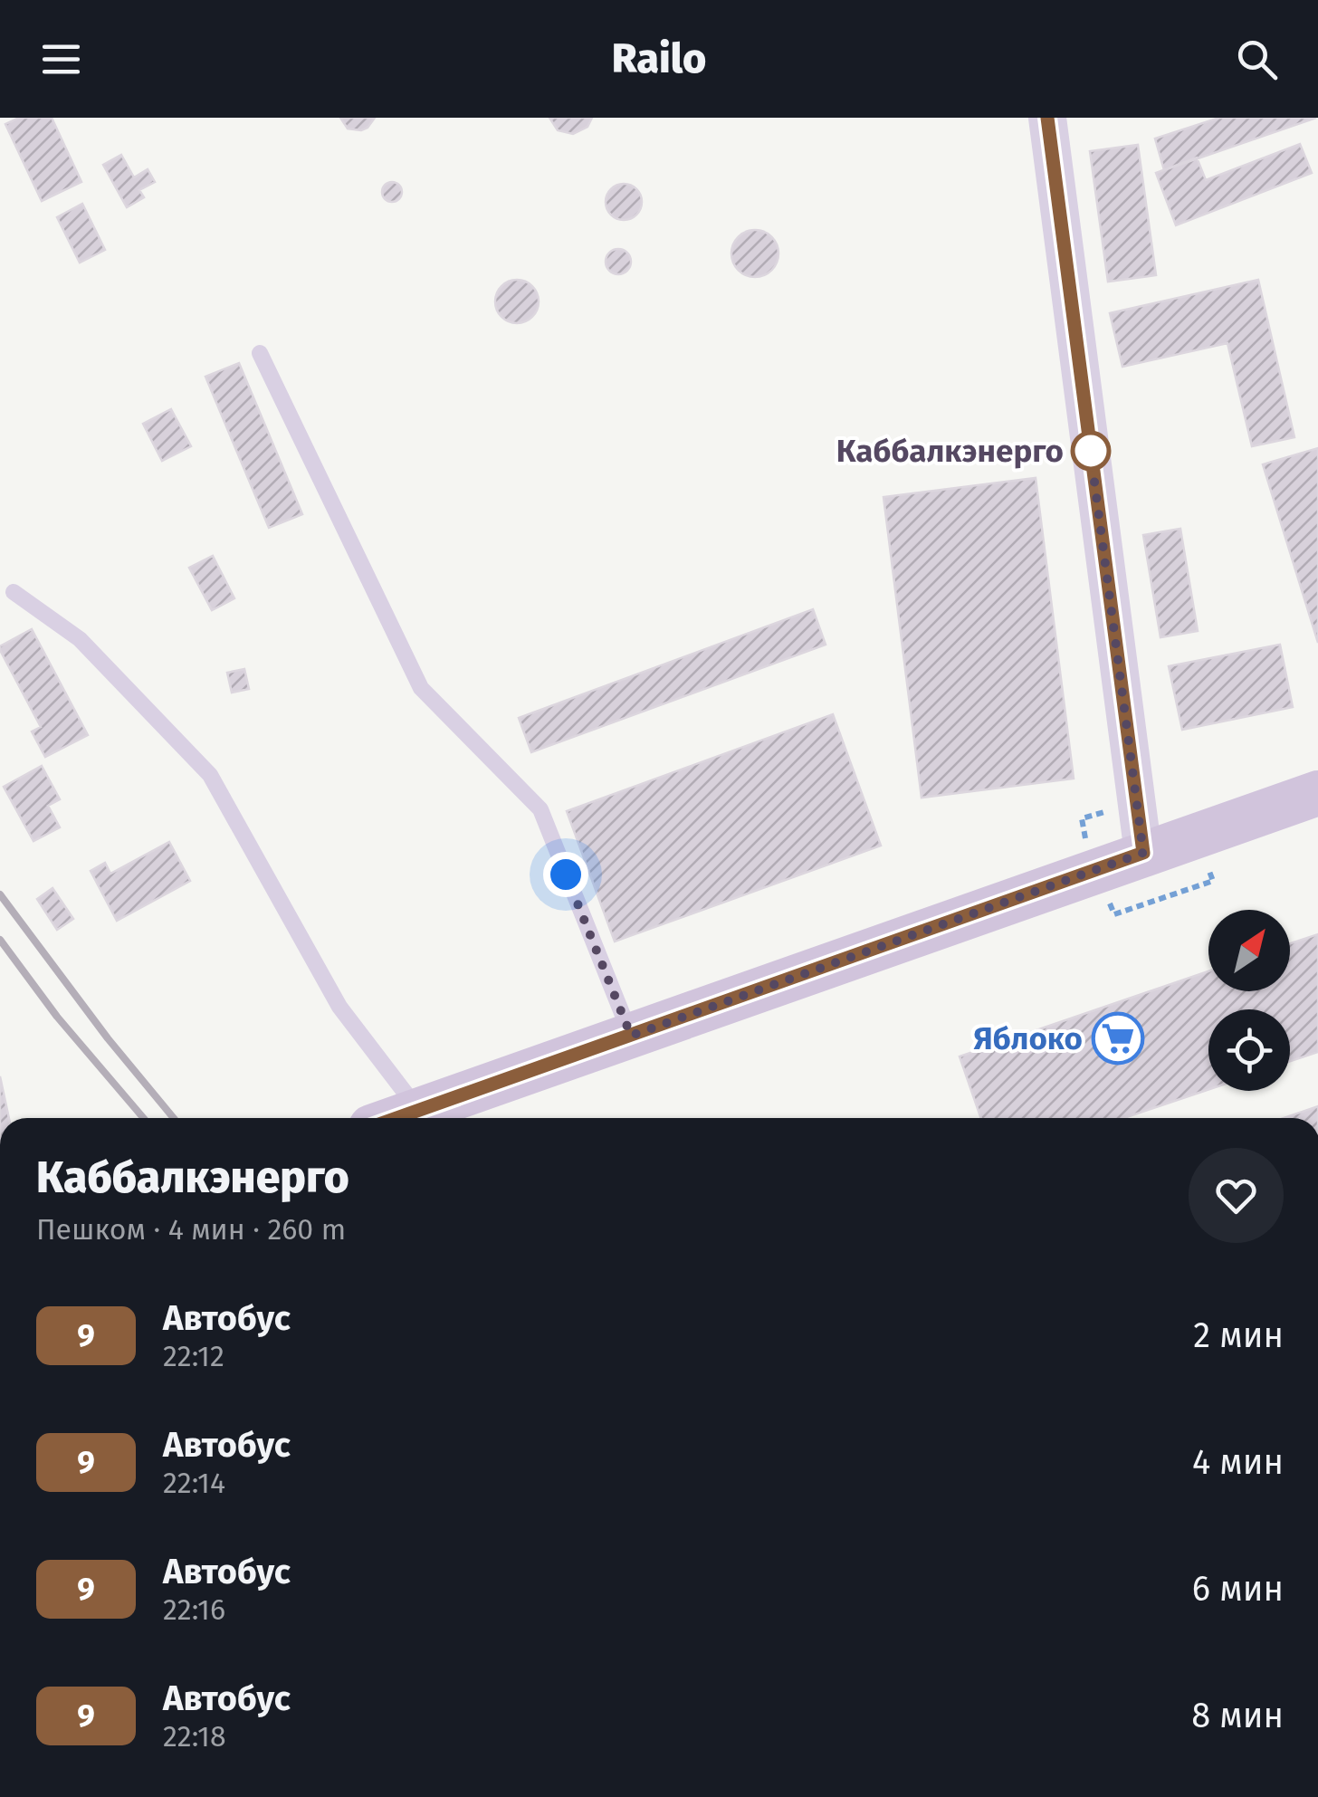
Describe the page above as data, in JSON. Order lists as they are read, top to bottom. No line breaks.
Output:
{"places":{"other":["Каббалкэнерго"],"supermarket":["Яблоко"]},"lines":["bus line 9"],"north":"top right","page":{"header":"Railo","heading":["Каббалкэнерго","Пешком · 4 мин · 260 m"],"list":[{"mark":"9","name":"Автобус","note":"22:12","value":"2 мин"},{"mark":"9","name":"Автобус","note":"22:14","value":"4 мин"},{"mark":"9","name":"Автобус","note":"22:16","value":"6 мин"},{"mark":"9","name":"Автобус","note":"22:18","value":"8 мин"}]}}
